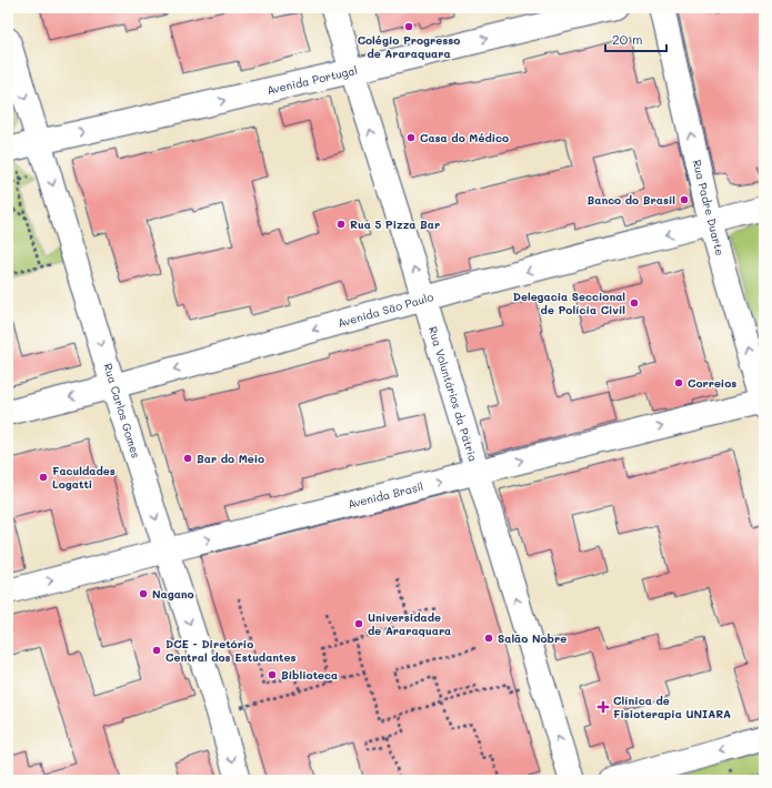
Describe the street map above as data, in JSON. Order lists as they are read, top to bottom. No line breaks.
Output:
{"streets":{"street":["Avenida Portugal","Rua Padre Duarte","Avenida São Paulo","Rua Voluntários da Pátria","Rua Carlos Gomes","Avenida Brasil"]},"crossings":[["Avenida Portugal","Rua Voluntários da Pátria"],["Avenida Portugal","Rua Carlos Gomes"],["Rua Padre Duarte","Avenida São Paulo"],["Rua Padre Duarte","Avenida Brasil"],["Avenida São Paulo","Rua Voluntários da Pátria"],["Avenida São Paulo","Rua Carlos Gomes"],["Rua Voluntários da Pátria","Avenida Brasil"],["Rua Carlos Gomes","Avenida Brasil"]],"one_way":["Avenida Portugal","Rua Padre Duarte","Avenida São Paulo","Rua Voluntários da Pátria","Rua Carlos Gomes","Avenida Brasil"],"places":{"other":["Colégio Progresso de Araraquara","Casa do Médico","Banco do Brasil","Rua 5 Pizza Bar","Delegacia Seccional de Polícia Civil","Correios","Bar do Meio","Faculdades Logatti","Nagano","Universidade de Araraquara","Salão Nobre","DCE - Diretório Central dos Estudantes","Biblioteca"],"health":["Clínica de Fisioterapia UNIARA"]},"scale_bar":"20 m"}
